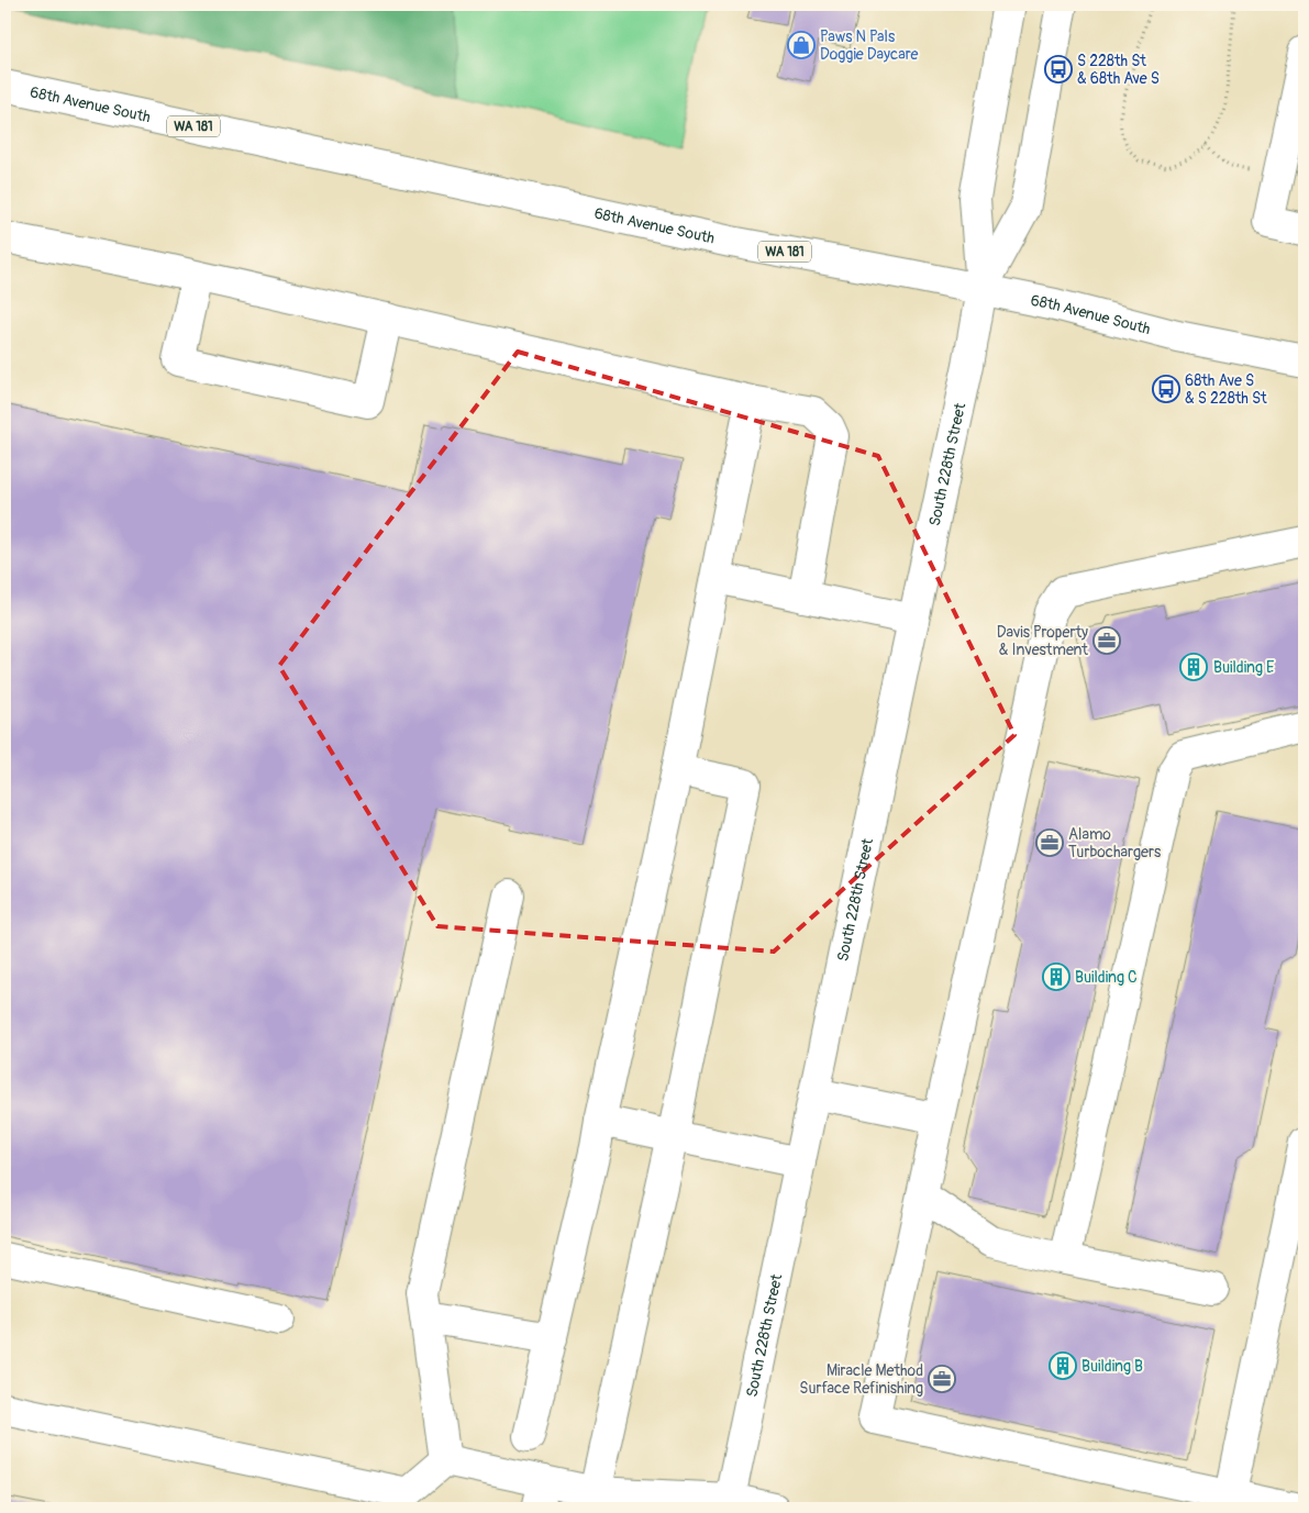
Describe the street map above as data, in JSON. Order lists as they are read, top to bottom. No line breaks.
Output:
{"streets":{"main road":["68th Avenue South","WA 181","South 228th Street"]},"crossings":[["68th Avenue South","South 228th Street"]],"places":{"shop":["Paws N Pals Doggie Daycare"],"bus stop":["S 228th St & 68th Ave S","68th Ave S & S 228th St"],"office":["Davis Property & Investment","Alamo Turbochargers","Miracle Method Surface Refinishing"],"building":["Building E","Building C","Building B"]}}
